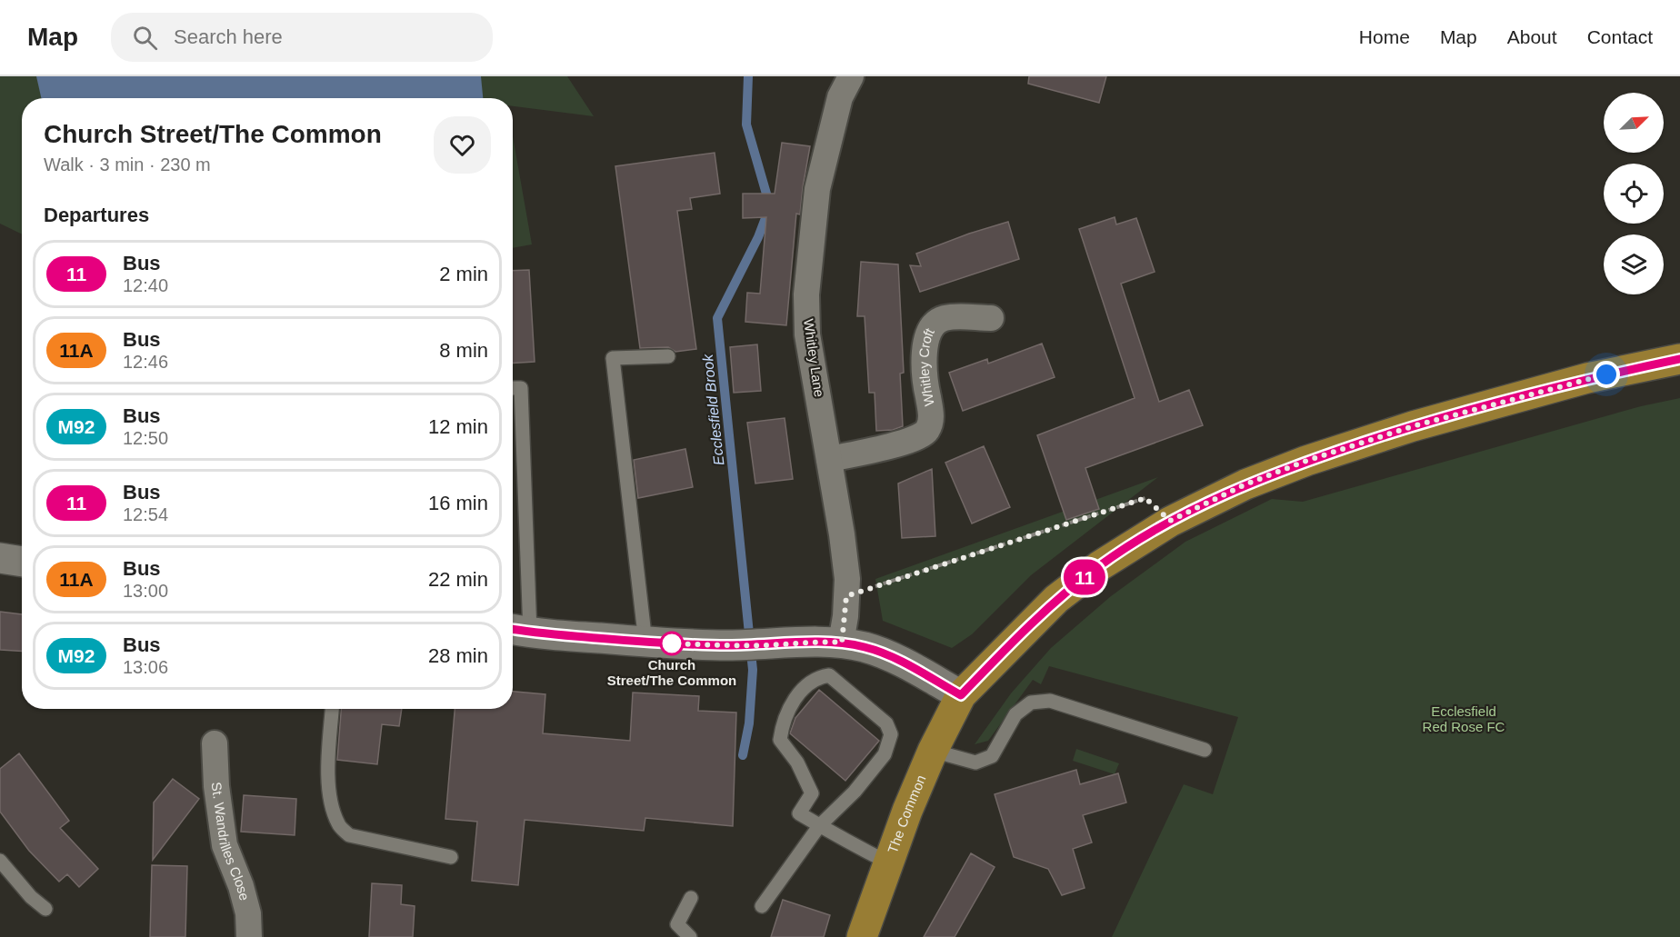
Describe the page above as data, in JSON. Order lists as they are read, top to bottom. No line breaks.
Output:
{"streets":{"main road":["The Common"],"street":["Whitley Lane","Whitley Croft","St. Wandrilles Close"]},"crossings":[["Whitley Lane","Whitley Croft"]],"water":["Ecclesfield Brook"],"parks":["Ecclesfield Red Rose FC"],"places":["Church Street/The Common"],"lines":["bus line 11"],"north":"top right","page":{"header":"Map","search":"Search here","nav":["Home","Map","About","Contact"],"on_map":"11","heading":[["Church Street/The Common","Walk · 3 min · 230 m"],"Departures"],"list":[{"mark":"11","name":"Bus","note":"12:40","value":"2 min"},{"mark":"11A","name":"Bus","note":"12:46","value":"8 min"},{"mark":"M92","name":"Bus","note":"12:50","value":"12 min"},{"mark":"11","name":"Bus","note":"12:54","value":"16 min"},{"mark":"11A","name":"Bus","note":"13:00","value":"22 min"},{"mark":"M92","name":"Bus","note":"13:06","value":"28 min"}]}}
